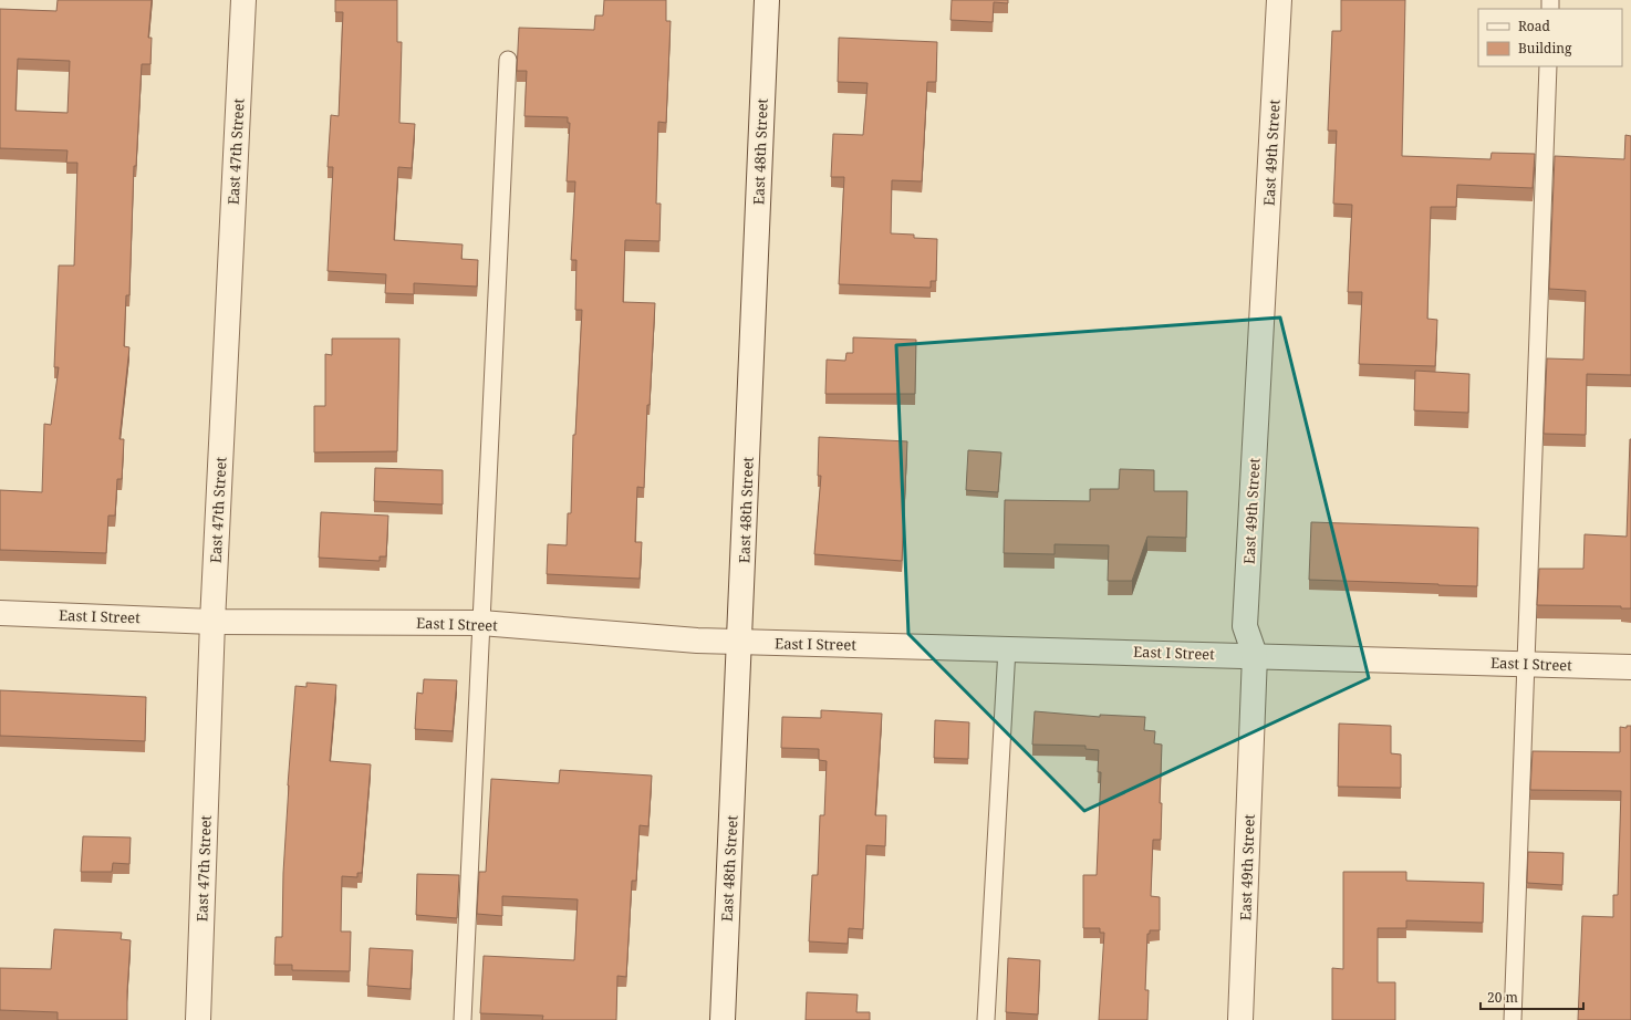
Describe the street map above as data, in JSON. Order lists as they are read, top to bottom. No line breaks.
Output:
{"streets":{"street":["East 47th Street","East 48th Street","East 49th Street","East I Street"]},"crossings":[["East 47th Street","East I Street"],["East 48th Street","East I Street"],["East 49th Street","East I Street"]],"legend":["Road","Building"],"scale_bar":"20 m"}
